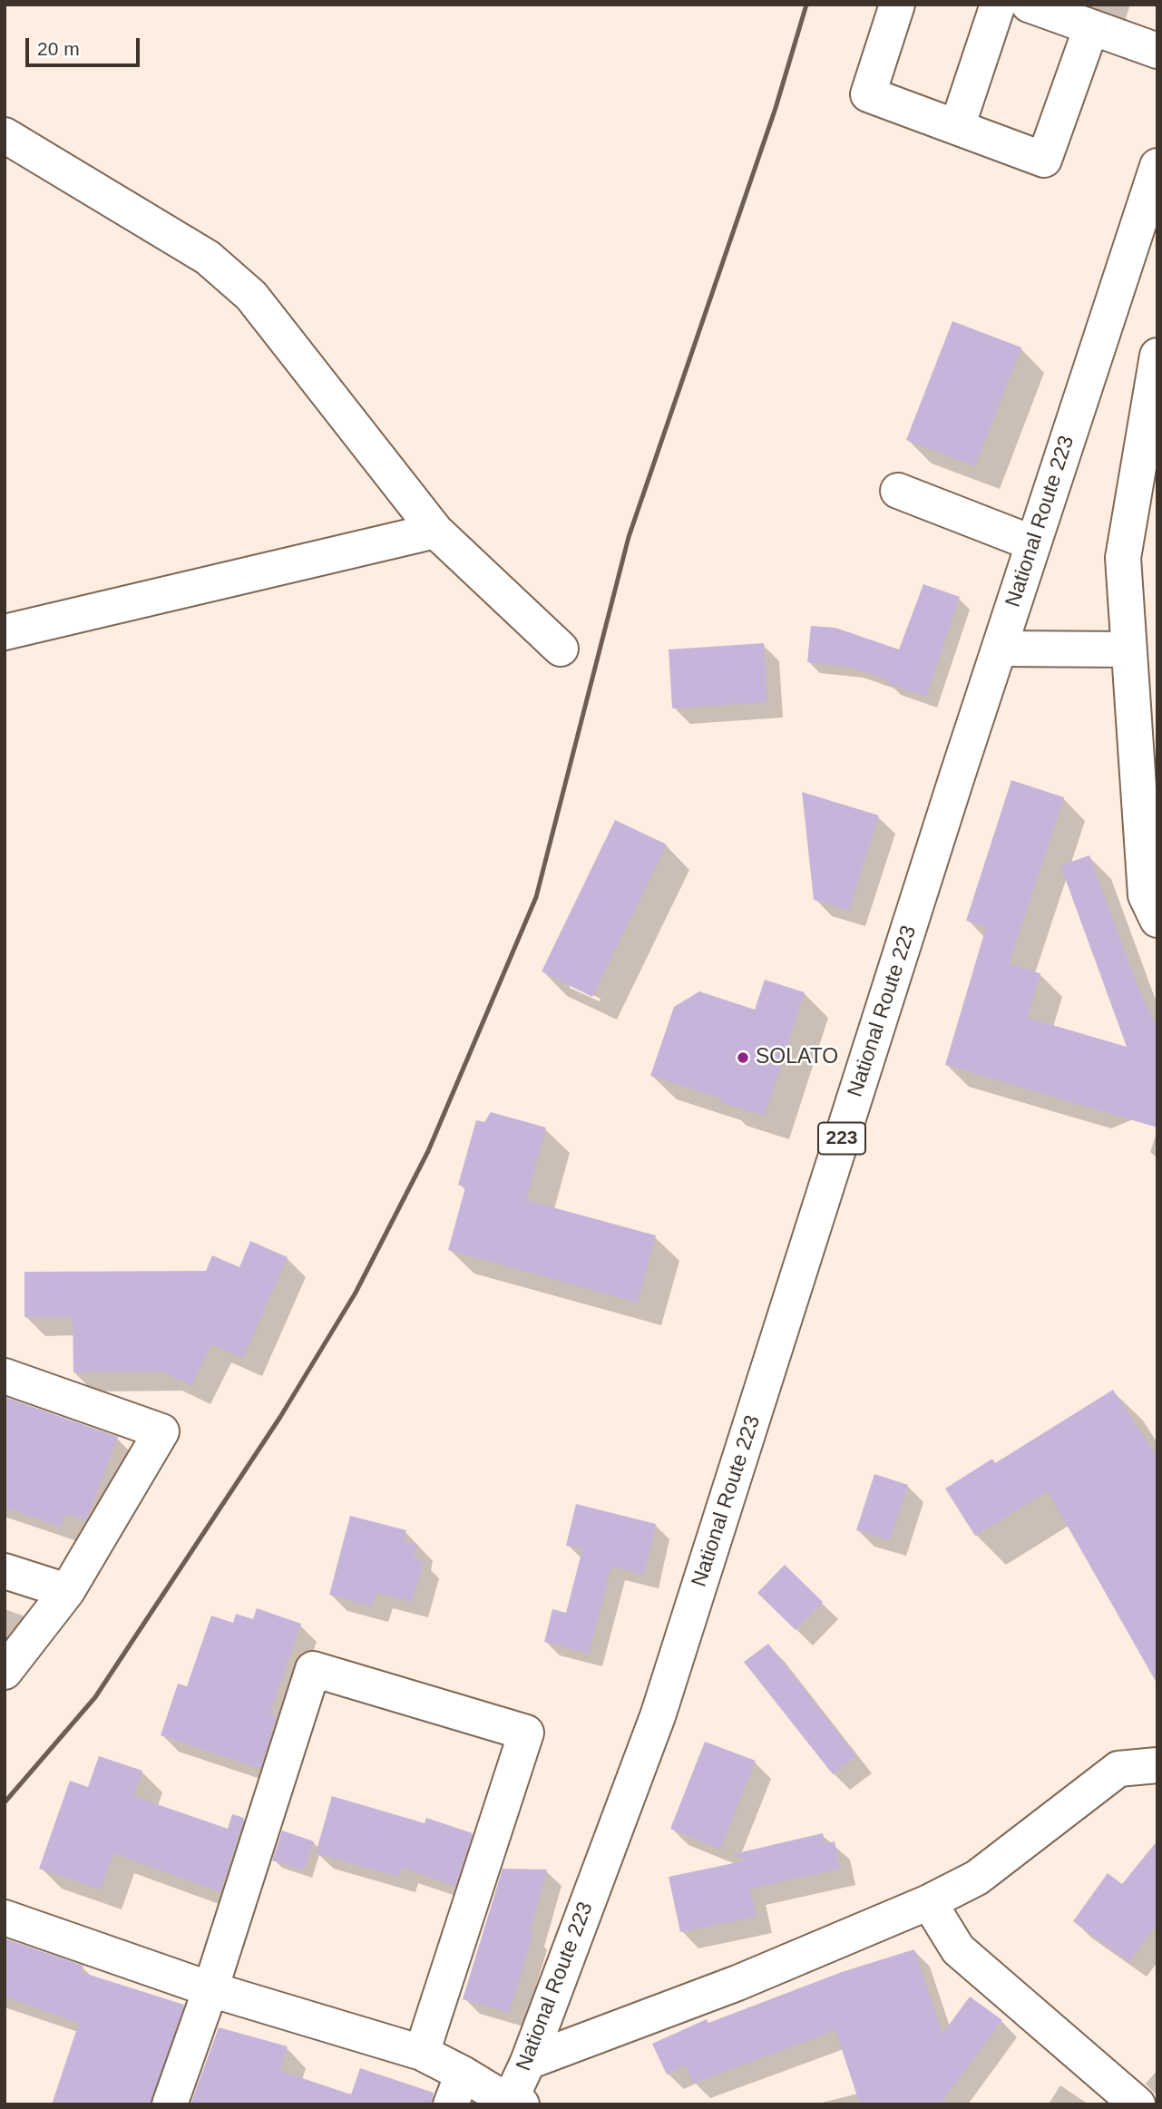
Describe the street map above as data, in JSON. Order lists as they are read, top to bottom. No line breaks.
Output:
{"streets":{"main road":["National Route 223","223"]},"places":["SOLATO"],"scale_bar":"20 m"}
